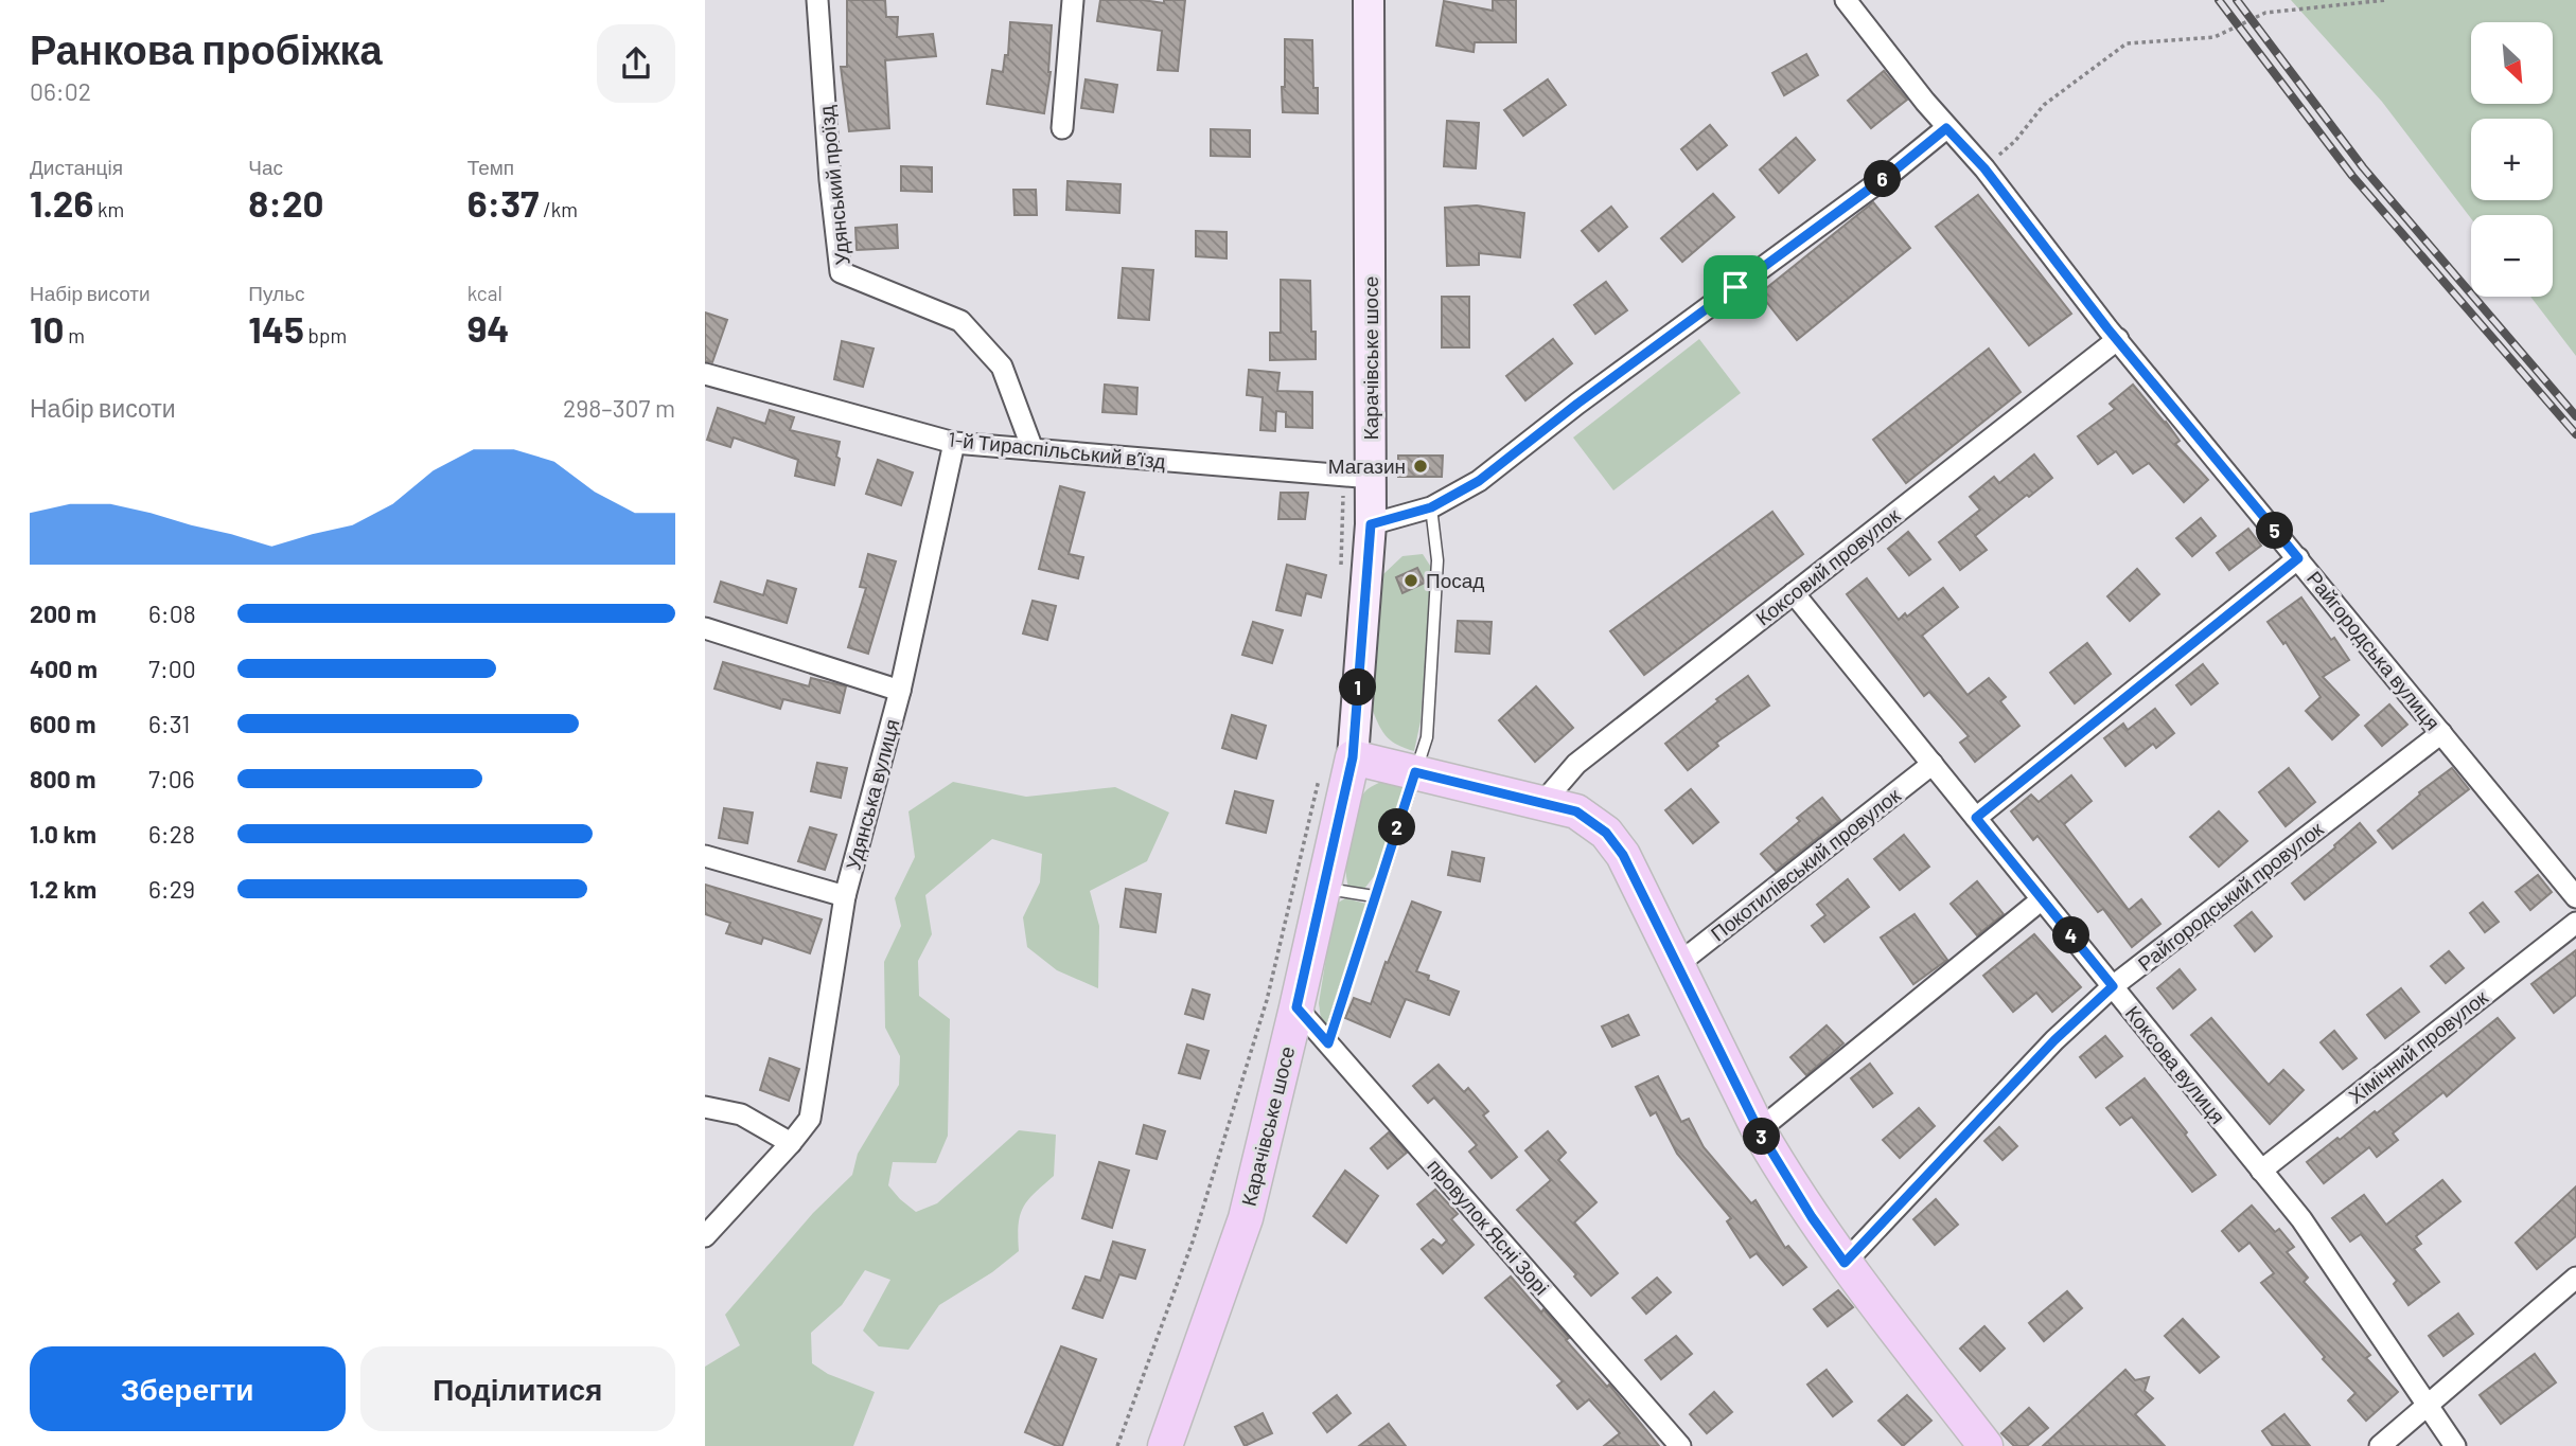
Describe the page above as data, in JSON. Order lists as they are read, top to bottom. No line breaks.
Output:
{"streets":{"main road":["Карачівське шосе"],"street":["Удянський проїзд","1-й Тираспільський в’їзд","Коксовий провулок","Райгородська вулиця","Удянська вулиця","Покотилівський провулок","Райгородський провулок","Хімічний провулок","Коксова вулиця","провулок Ясні Зорі"]},"crossings":[["Удянський проїзд","1-й Тираспільський в’їзд"],["Карачівське шосе","1-й Тираспільський в’їзд"],["Карачівське шосе","провулок Ясні Зорі"],["1-й Тираспільський в’їзд","Удянська вулиця"],["Коксовий провулок","Райгородська вулиця"],["Коксовий провулок","Коксова вулиця"],["Райгородська вулиця","Райгородський провулок"],["Покотилівський провулок","Коксова вулиця"],["Райгородський провулок","Коксова вулиця"],["Хімічний провулок","Коксова вулиця"]],"places":["Магазин","Посад"],"north":"bottom right","page":{"heading":["Ранкова пробіжка","06:02"],"map_buttons":["+","−"],"stats":[["Дистанція","1.26 km"],["Час","8:20"],["Темп","6:37 /km"],["Набір висоти","10 m"],["Пульс","145 bpm"],["kcal","94"]],"pins":["6","5","1","2","4","3"],"chart":["Набір висоти","298–307 m"],"list":[{"name":"200 m","note":"6:08"},{"name":"400 m","note":"7:00"},{"name":"600 m","note":"6:31"},{"name":"800 m","note":"7:06"},{"name":"1.0 km","note":"6:28"},{"name":"1.2 km","note":"6:29"}],"buttons":["Зберегти","Поділитися"]}}
